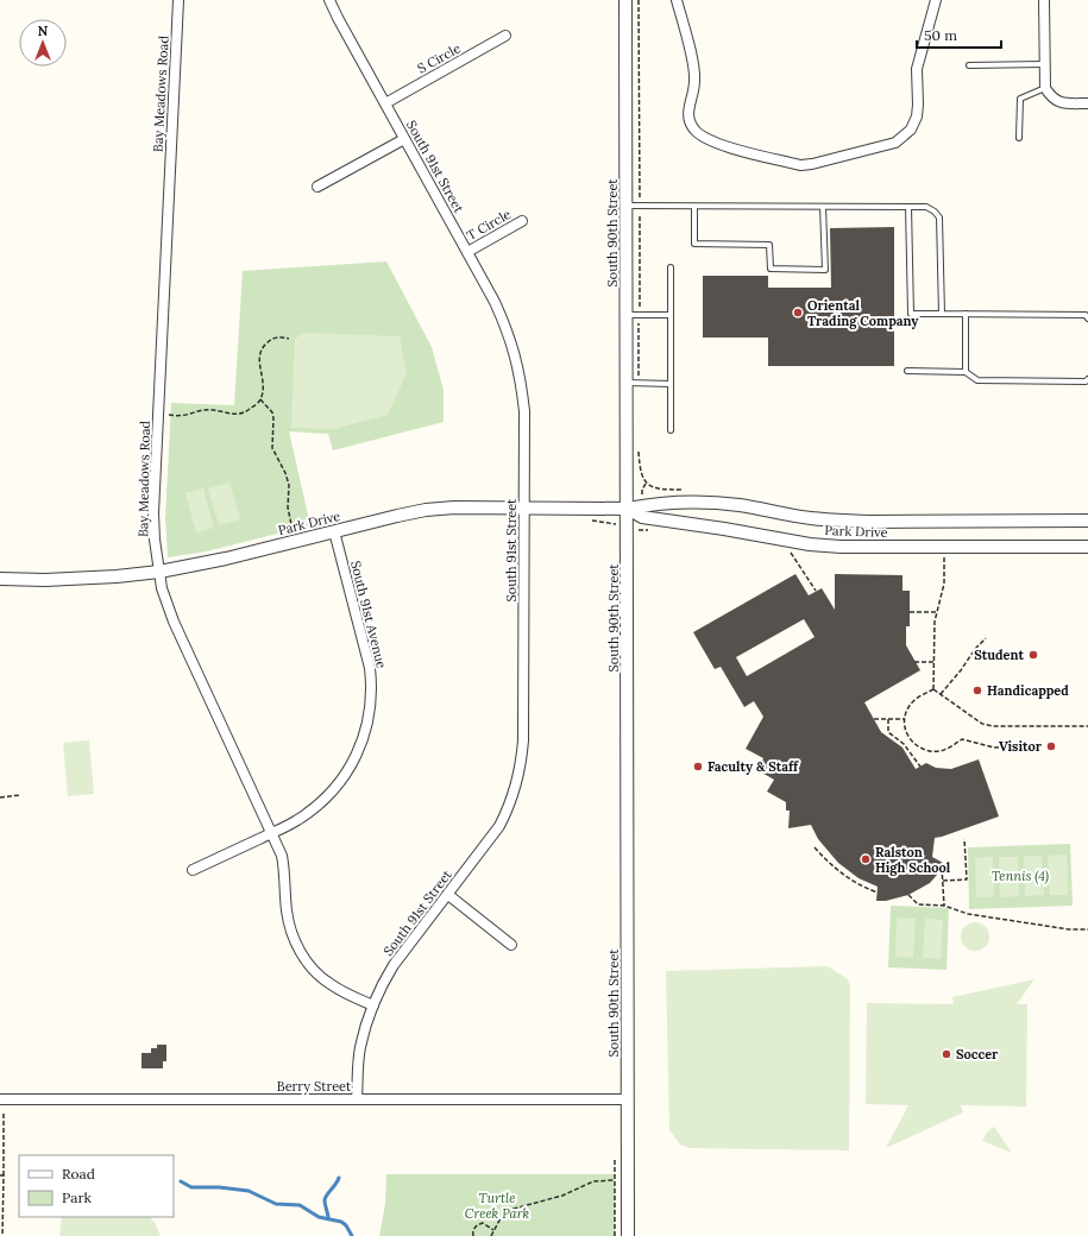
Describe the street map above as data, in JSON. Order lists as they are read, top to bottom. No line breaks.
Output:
{"streets":{"street":["S Circle","Bay Meadows Road","South 91st Street","T Circle","South 90th Street","Park Drive","South 91st Avenue","Berry Street"]},"crossings":[["S Circle","South 91st Street"],["Bay Meadows Road","South 91st Street"],["Bay Meadows Road","Park Drive"],["Bay Meadows Road","South 91st Avenue"],["South 91st Street","T Circle"],["South 91st Street","Park Drive"],["South 91st Street","Berry Street"],["South 90th Street","Park Drive"],["South 90th Street","Berry Street"],["Park Drive","South 91st Avenue"]],"parks":["Tennis (4)","Turtle Creek Park"],"places":["Oriental Trading Company","Student","Handicapped","Visitor","Faculty & Staff","Ralston High School","Soccer"],"legend":["Road","Park"],"scale_bar":"50 m","north":"top"}
